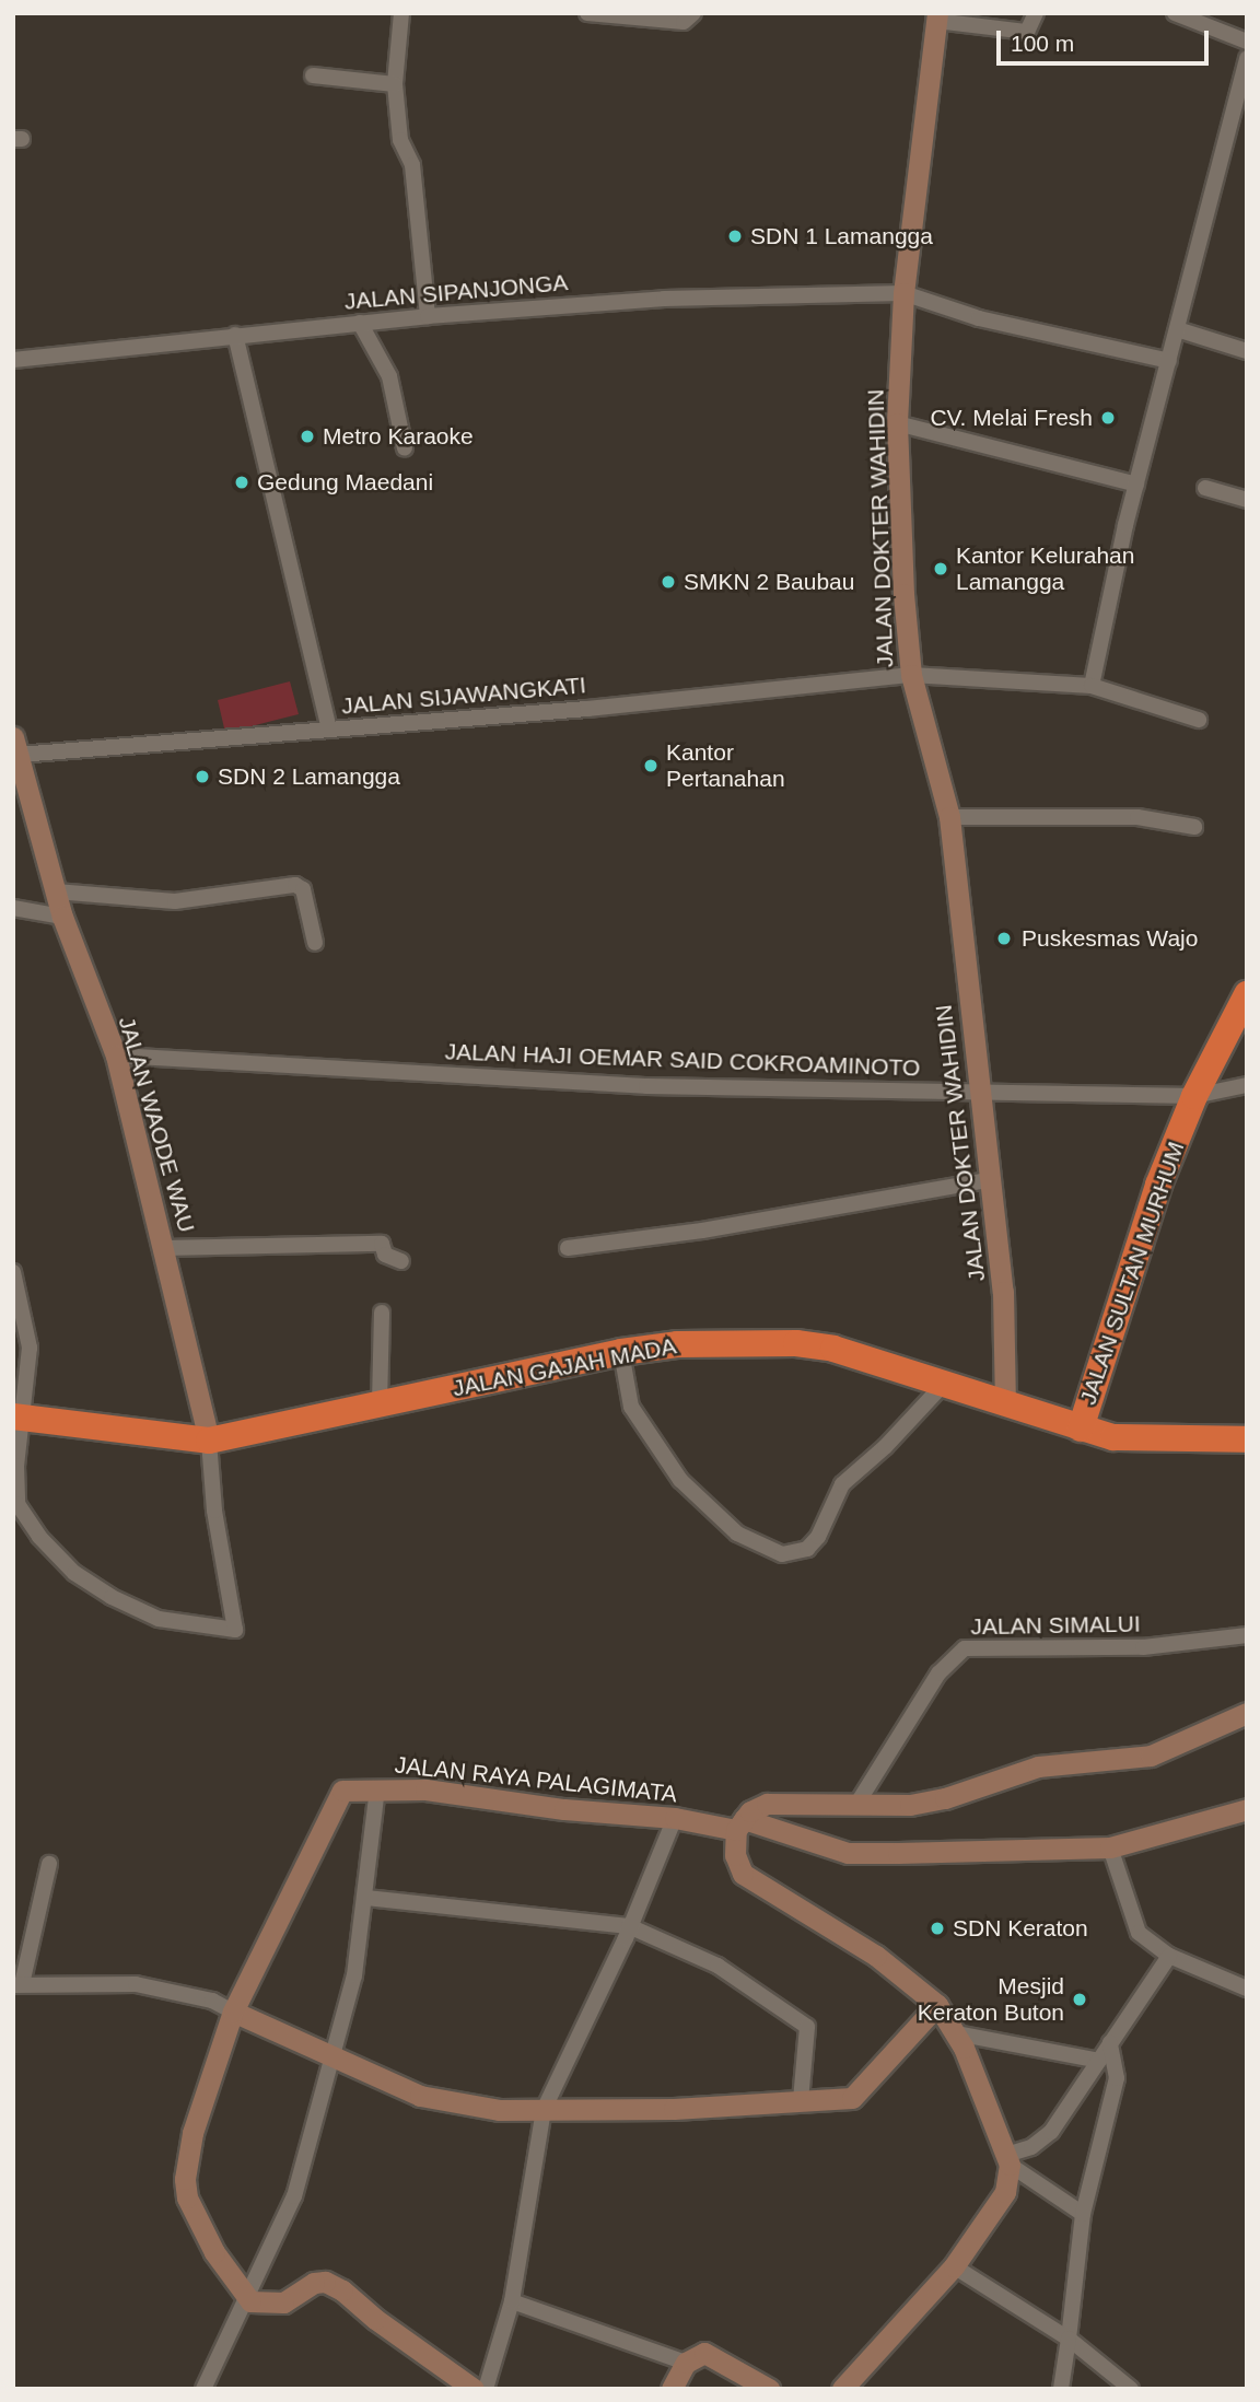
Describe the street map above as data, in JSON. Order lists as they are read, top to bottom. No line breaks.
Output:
{"streets":{"highway":["JALAN SULTAN MURHUM","JALAN GAJAH MADA"],"street":["JALAN SIPANJONGA","JALAN DOKTER WAHIDIN","JALAN SIJAWANGKATI","JALAN HAJI OEMAR SAID COKROAMINOTO","JALAN WAODE WAU","JALAN SIMALUI","JALAN RAYA PALAGIMATA"]},"crossings":[["JALAN SIPANJONGA","JALAN DOKTER WAHIDIN"],["JALAN DOKTER WAHIDIN","JALAN SIJAWANGKATI"],["JALAN DOKTER WAHIDIN","JALAN HAJI OEMAR SAID COKROAMINOTO"],["JALAN DOKTER WAHIDIN","JALAN GAJAH MADA"],["JALAN SIJAWANGKATI","JALAN WAODE WAU"],["JALAN HAJI OEMAR SAID COKROAMINOTO","JALAN WAODE WAU"],["JALAN HAJI OEMAR SAID COKROAMINOTO","JALAN SULTAN MURHUM"],["JALAN WAODE WAU","JALAN GAJAH MADA"],["JALAN SULTAN MURHUM","JALAN GAJAH MADA"]],"places":["SDN 1 Lamangga","CV. Melai Fresh","Metro Karaoke","Gedung Maedani","Kantor Kelurahan Lamangga","SMKN 2 Baubau","Kantor Pertanahan","SDN 2 Lamangga","Puskesmas Wajo","SDN Keraton","Mesjid Keraton Buton"],"scale_bar":"100 m"}
